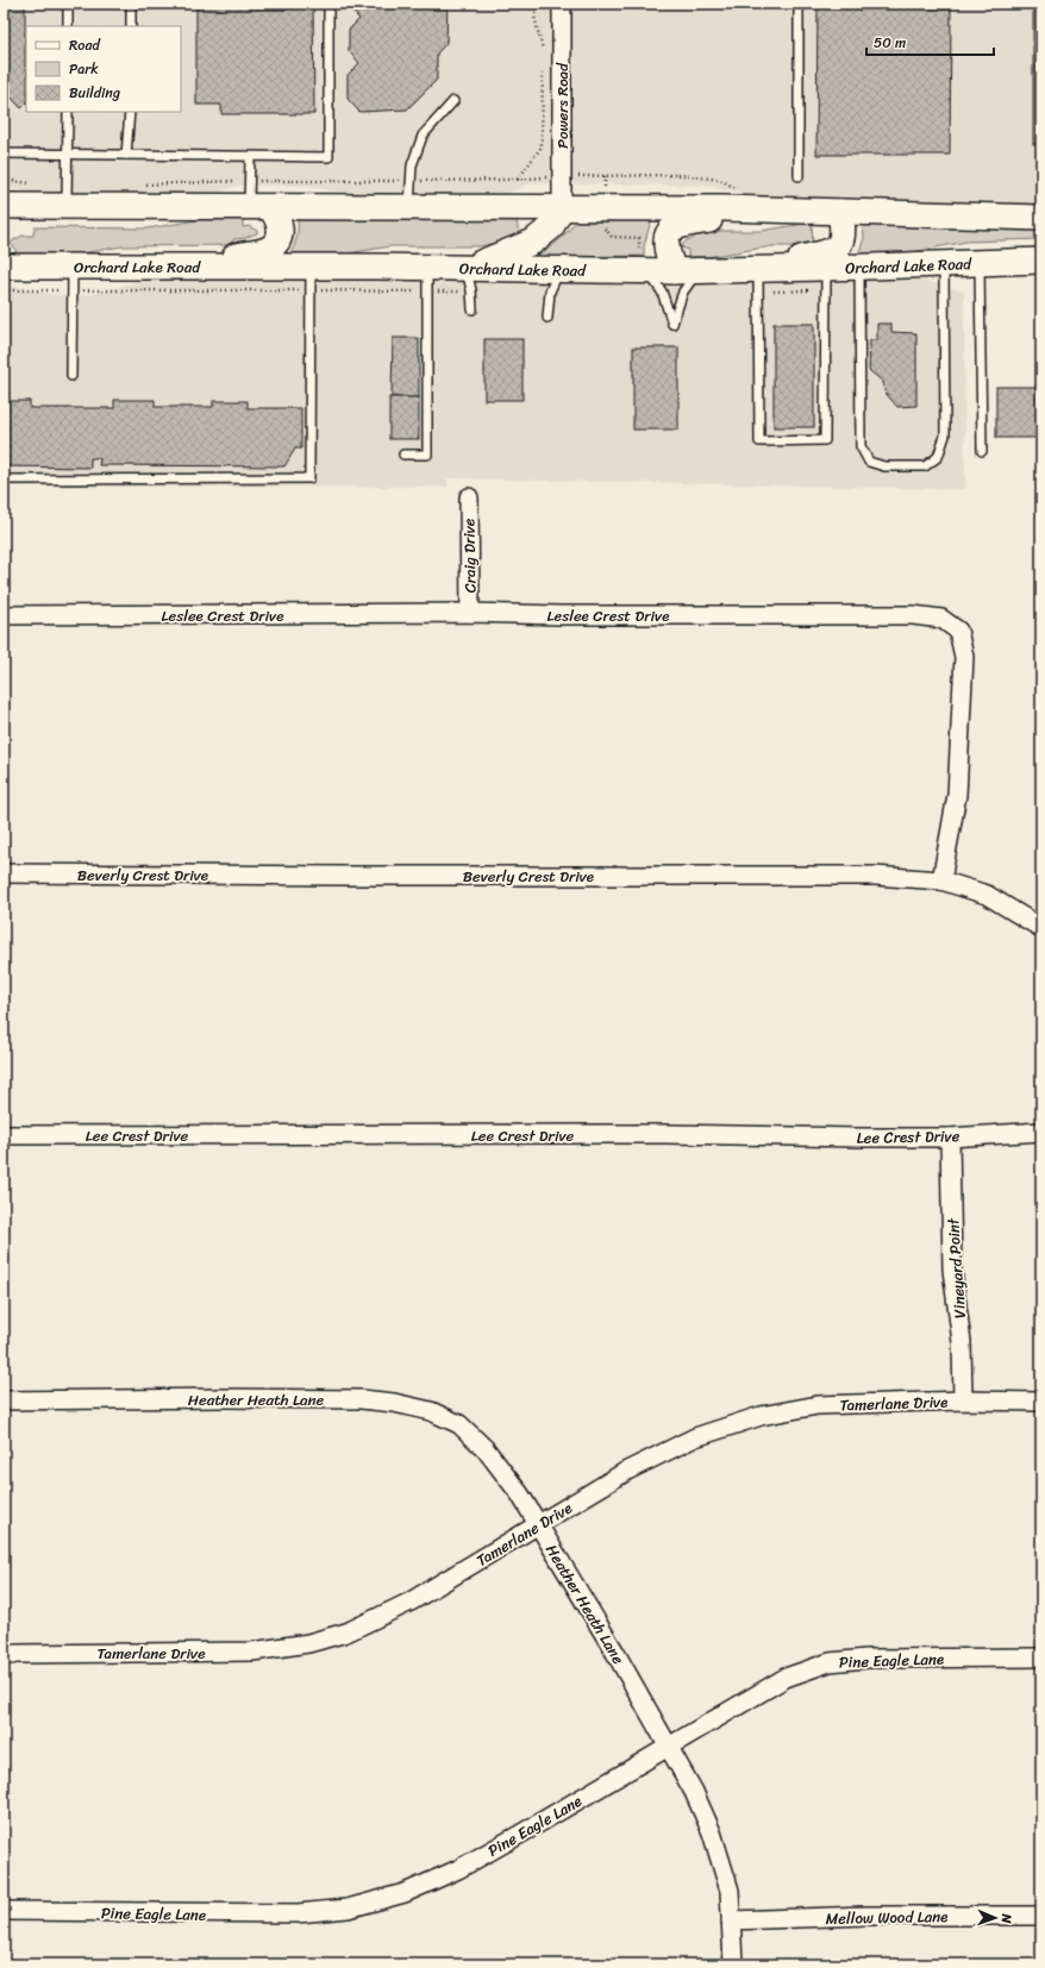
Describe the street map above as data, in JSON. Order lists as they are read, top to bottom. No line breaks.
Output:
{"streets":{"main road":["Orchard Lake Road"],"street":["Powers Road","Craig Drive","Leslee Crest Drive","Beverly Crest Drive","Lee Crest Drive","Vineyard Point","Heather Heath Lane","Tamerlane Drive","Pine Eagle Lane","Mellow Wood Lane"]},"crossings":[["Craig Drive","Leslee Crest Drive"],["Leslee Crest Drive","Beverly Crest Drive"],["Lee Crest Drive","Vineyard Point"],["Vineyard Point","Tamerlane Drive"],["Heather Heath Lane","Tamerlane Drive"],["Heather Heath Lane","Pine Eagle Lane"],["Heather Heath Lane","Mellow Wood Lane"]],"legend":["Road","Park","Building"],"scale_bar":"50 m","north":"right"}
